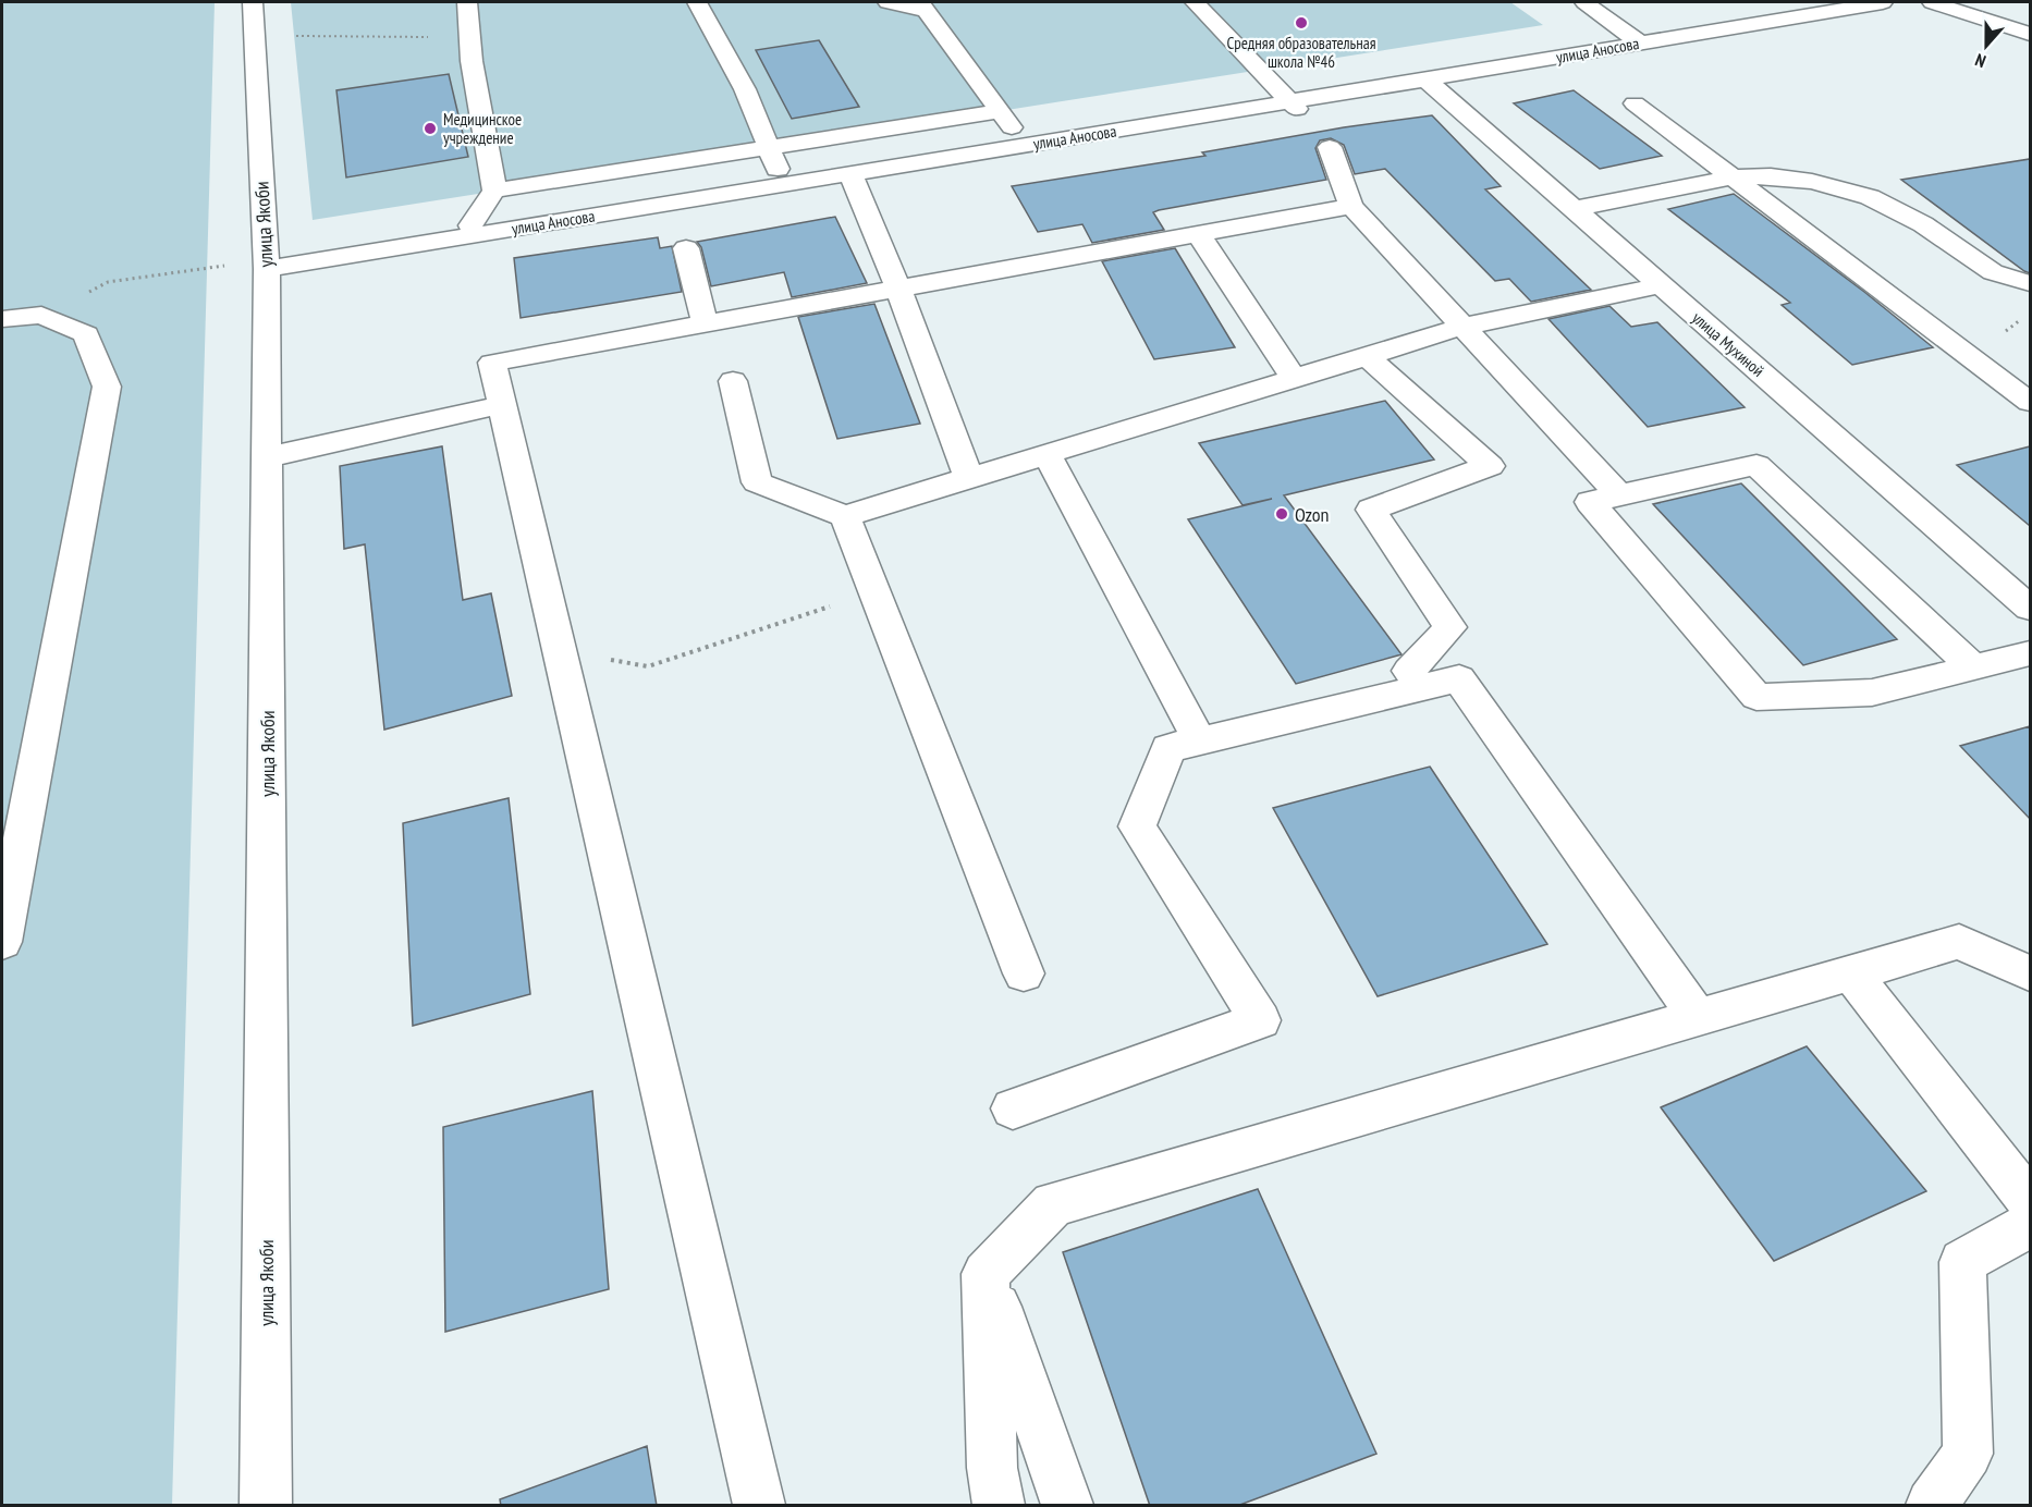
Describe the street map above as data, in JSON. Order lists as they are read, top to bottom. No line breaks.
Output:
{"streets":{"street":["улица Аносова","улица Якоби","улица Мухиной"]},"crossings":[["улица Аносова","улица Якоби"],["улица Аносова","улица Мухиной"]],"places":["Средняя образовательная школа №46","Медицинское учреждение","Ozon"],"north":"bottom"}
